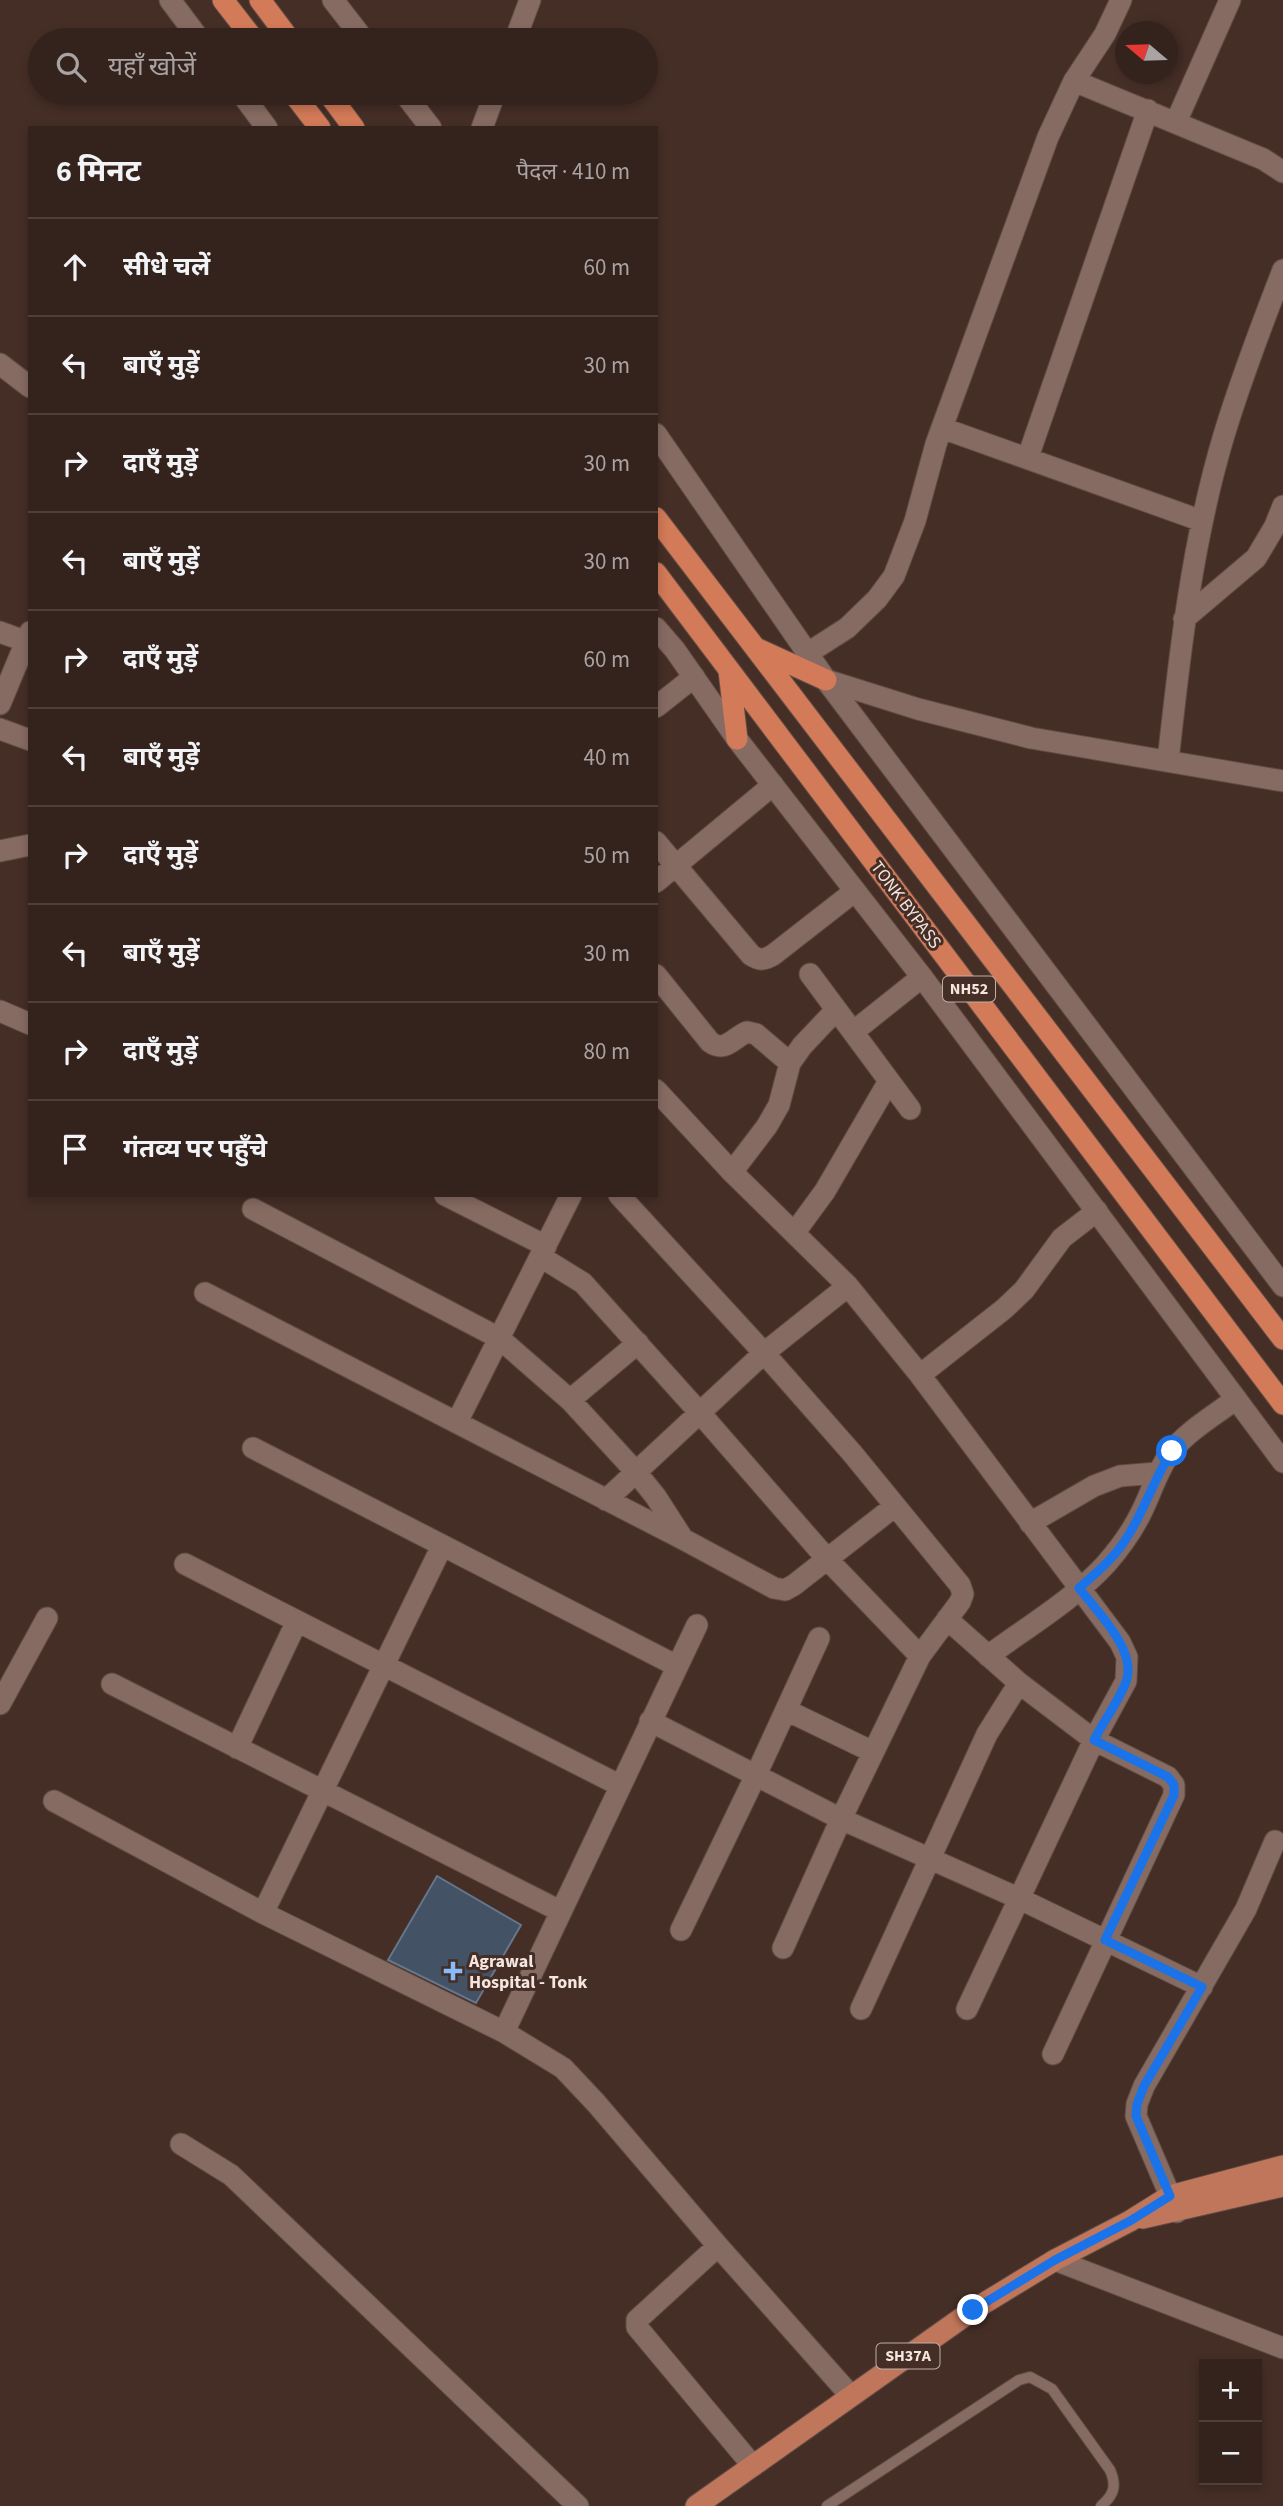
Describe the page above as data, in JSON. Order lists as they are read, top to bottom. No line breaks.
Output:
{"streets":{"highway":["TONK BYPASS","NH52"],"main road":["SH37A"]},"places":{"health":["Agrawal Hospital - Tonk"]},"north":"left","page":{"search":"यहाँ खोजें","heading":["6 मिनट","पैदल · 410 m"],"list":[["सीधे चलें","60 m"],["बाएँ मुड़ें","30 m"],["दाएँ मुड़ें","30 m"],["बाएँ मुड़ें","30 m"],["दाएँ मुड़ें","60 m"],["बाएँ मुड़ें","40 m"],["दाएँ मुड़ें","50 m"],["बाएँ मुड़ें","30 m"],["दाएँ मुड़ें","80 m"],"गंतव्य पर पहुँचे"],"map_buttons":["+","−"]}}
